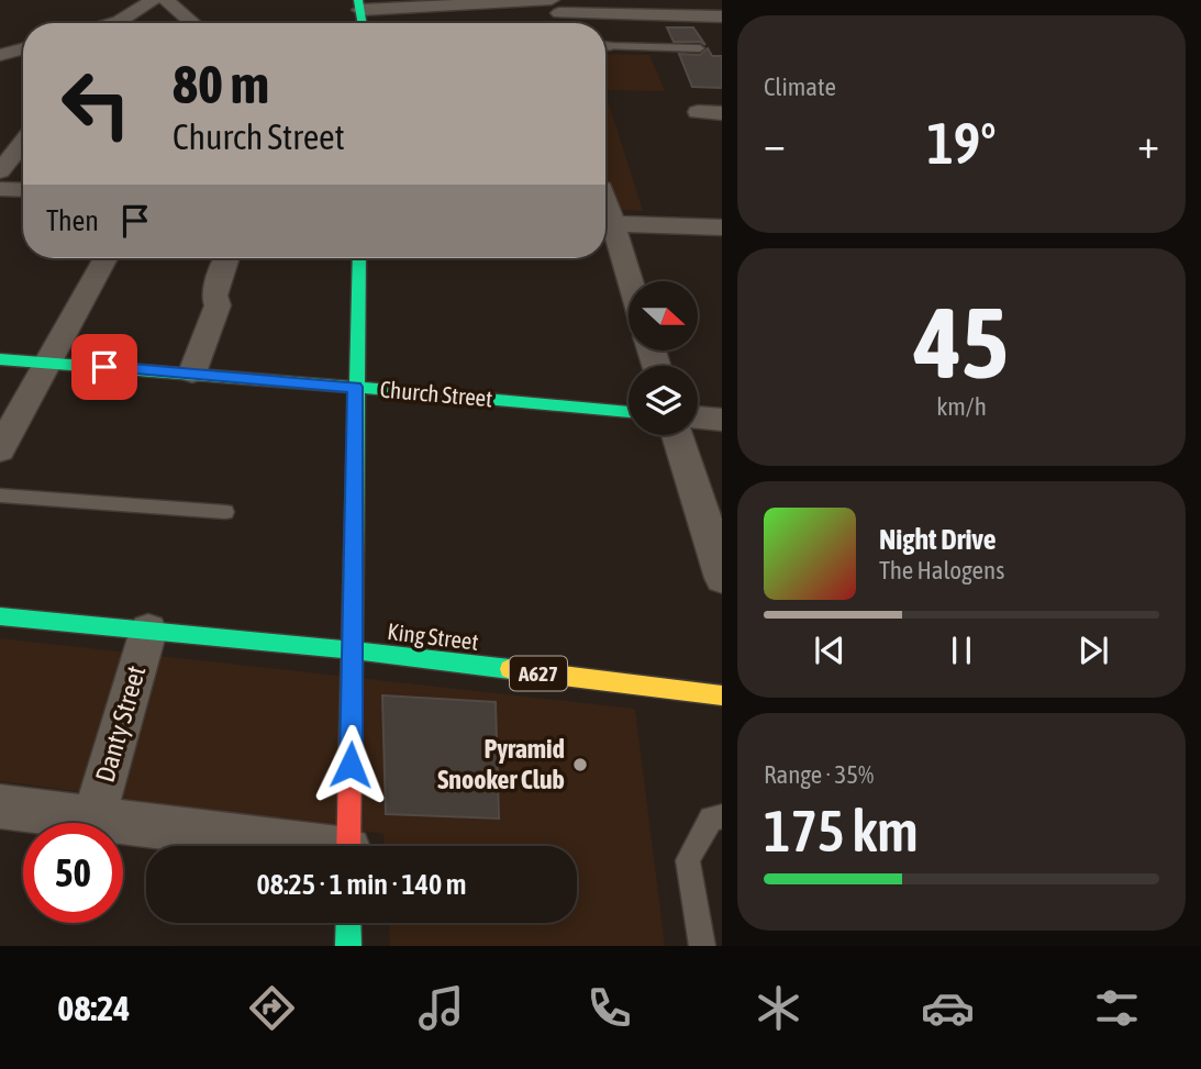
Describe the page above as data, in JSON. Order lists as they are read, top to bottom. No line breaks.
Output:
{"streets":{"main road":["Church Street","King Street","A627"],"street":["Danty Street"]},"crossings":[["King Street","Danty Street"]],"places":["Pyramid Snooker Club"],"north":"right","page":{"tile":["Climate",["45","km/h"],["Range · 35%","175 km"]],"turn":["80 m","Church Street"],"heat":["−","19°","+"],"then":"Then","song":["Night Drive","The Halogens"],"limit":"50","trip":"08:25 · 1 min · 140 m","tabs":"08:24"}}
